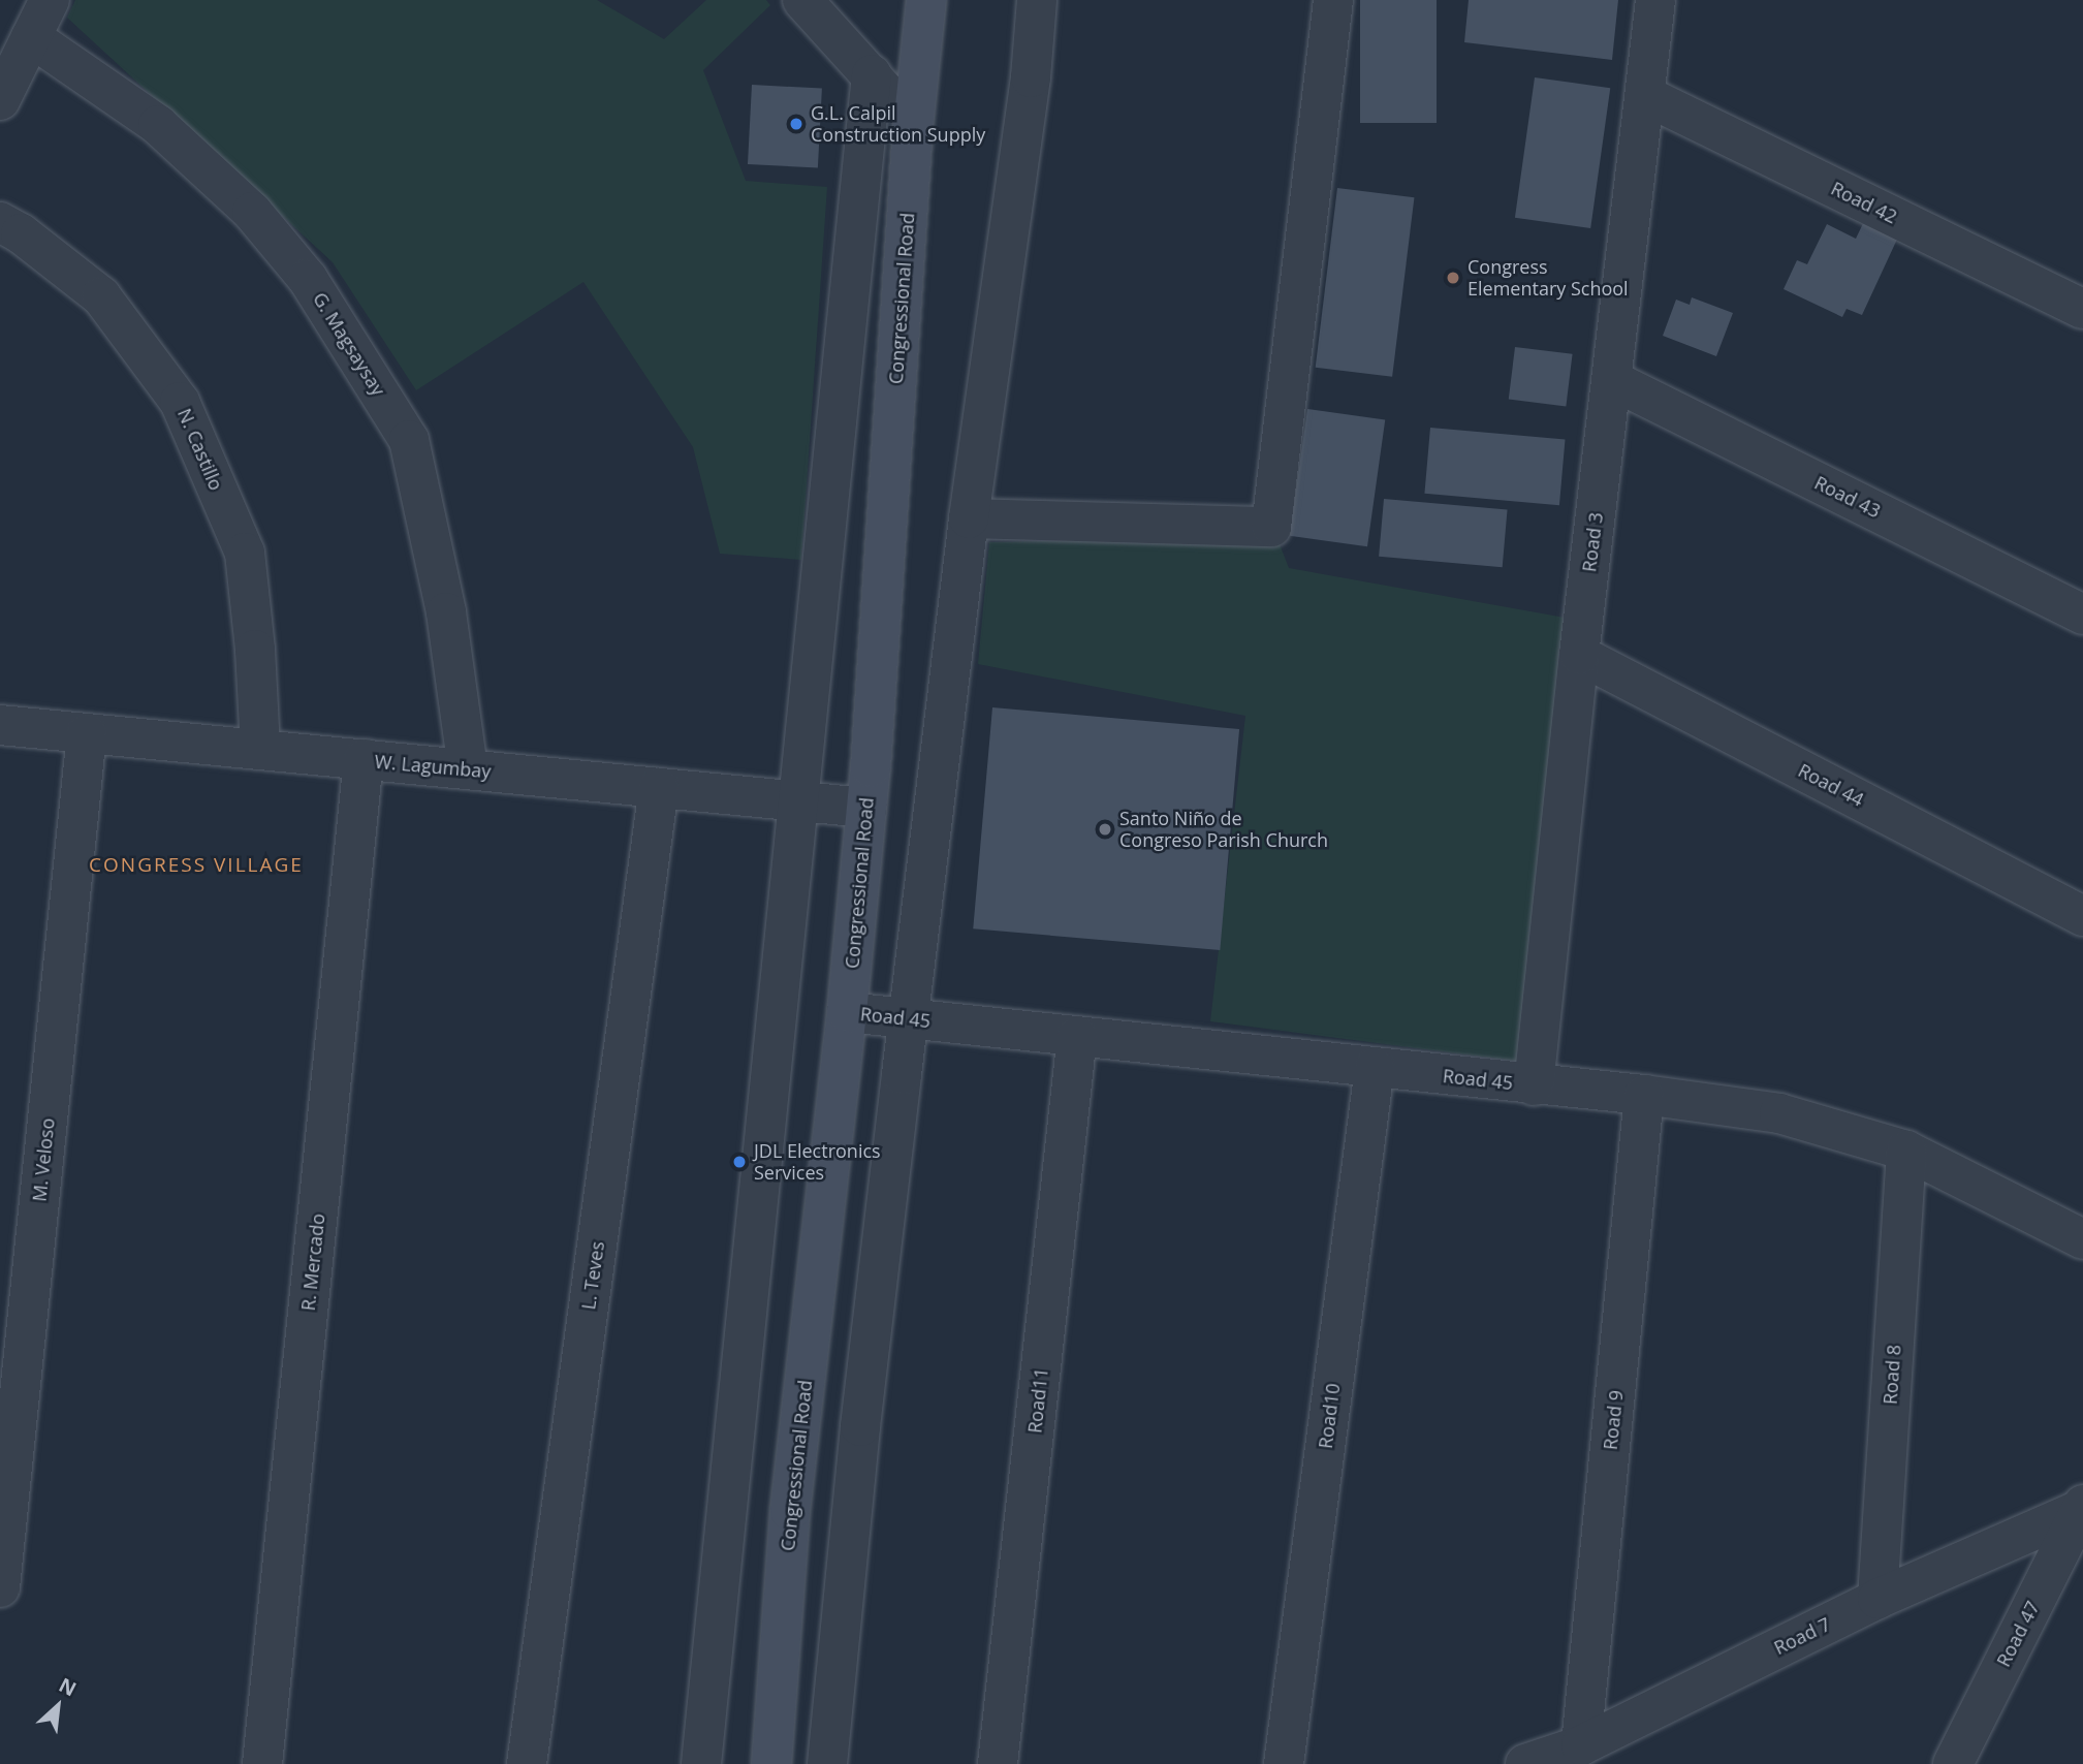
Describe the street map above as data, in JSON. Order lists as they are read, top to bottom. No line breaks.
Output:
{"streets":{"main road":["Congressional Road"],"street":["Road 42","G. Magsaysay","N. Castillo","Road 43","Road 3","W. Lagumbay","Road 44","Road 45","M. Veloso","R. Mercado","L. Teves","Road 8","Road11","Road10","Road 9","Road 47","Road 7"]},"crossings":[["Road 42","Road 3"],["Congressional Road","W. Lagumbay"],["Congressional Road","Road 45"],["G. Magsaysay","W. Lagumbay"],["N. Castillo","W. Lagumbay"],["Road 43","Road 3"],["Road 3","Road 44"],["Road 3","Road 45"],["W. Lagumbay","M. Veloso"],["W. Lagumbay","R. Mercado"],["W. Lagumbay","L. Teves"],["Road 45","Road 8"],["Road 45","Road11"],["Road 45","Road10"],["Road 45","Road 9"],["Road 8","Road 7"],["Road 9","Road 7"],["Road 47","Road 7"]],"districts":["CONGRESS VILLAGE"],"places":["G.L. Calpil Construction Supply","Congress Elementary School","Santo Niño de Congreso Parish Church","JDL Electronics Services"],"north":"top right"}
